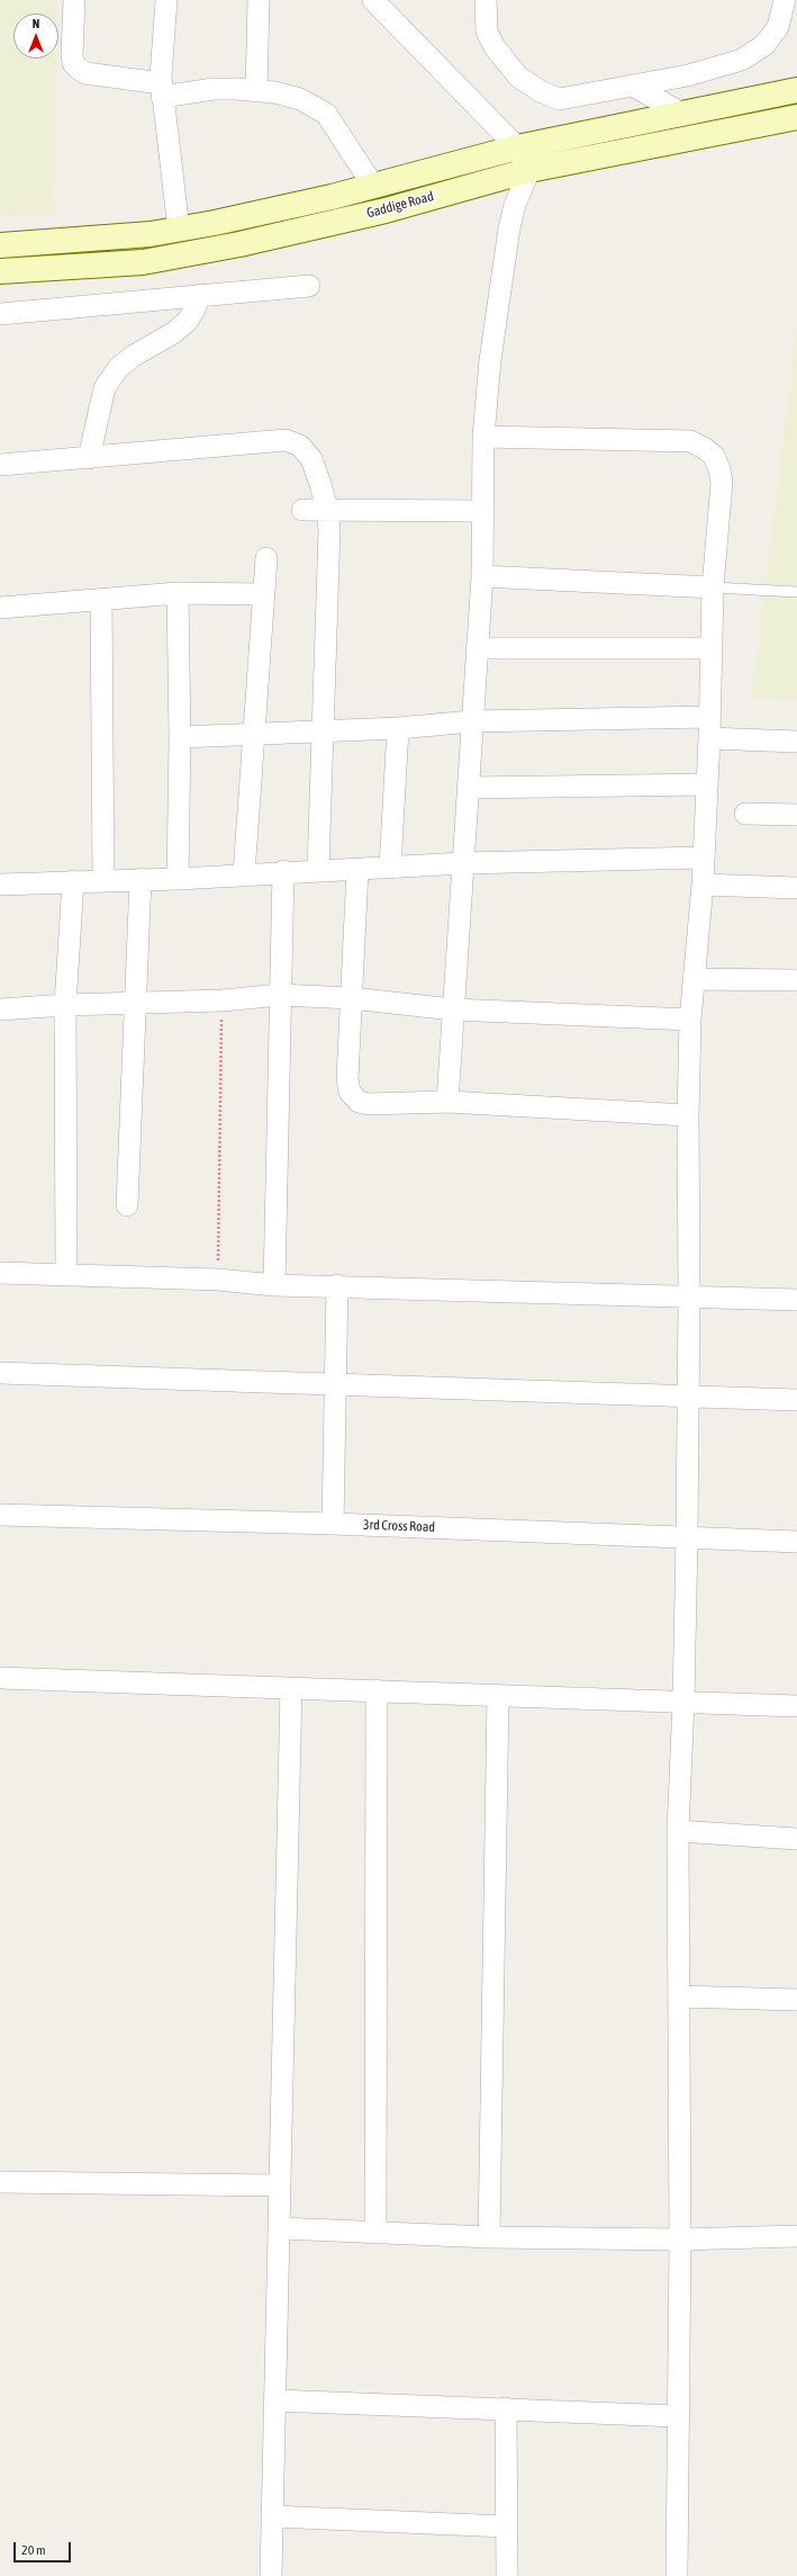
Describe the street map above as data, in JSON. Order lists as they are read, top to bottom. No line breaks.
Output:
{"streets":{"main road":["Gaddige Road"],"street":["3rd Cross Road"]},"scale_bar":"20 m","north":"top"}
